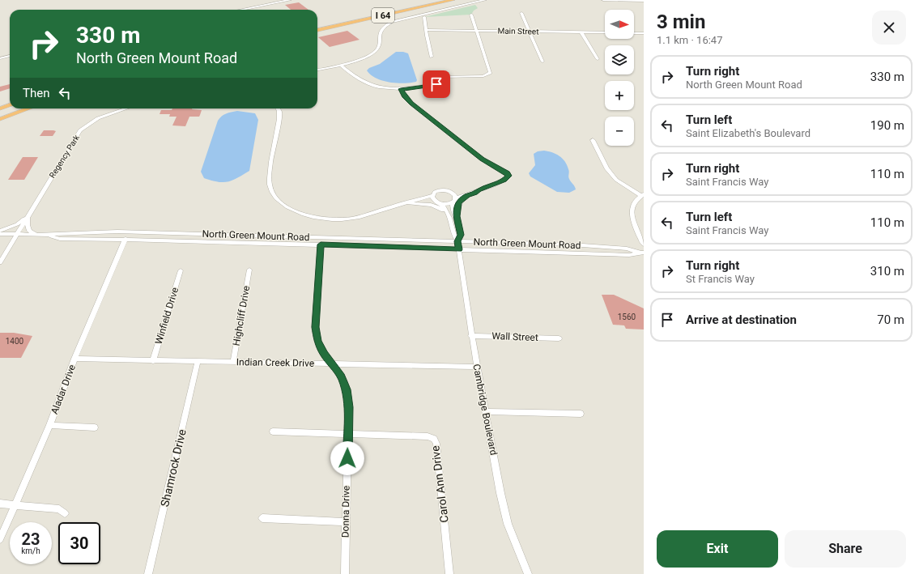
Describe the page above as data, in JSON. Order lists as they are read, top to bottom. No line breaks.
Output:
{"streets":{"highway":["I 64"],"street":["Main Street","Regency Park","North Green Mount Road","Winfield Drive","Highcliff Drive","Wall Street","Indian Creek Drive","Aladar Drive","Cambridge Boulevard","Shamrock Drive","Carol Ann Drive","Donna Drive"]},"crossings":[["Regency Park","North Green Mount Road"],["North Green Mount Road","Aladar Drive"],["North Green Mount Road","Cambridge Boulevard"],["North Green Mount Road","Donna Drive"],["Winfield Drive","Indian Creek Drive"],["Highcliff Drive","Indian Creek Drive"],["Wall Street","Cambridge Boulevard"],["Indian Creek Drive","Aladar Drive"],["Indian Creek Drive","Cambridge Boulevard"],["Indian Creek Drive","Shamrock Drive"],["Indian Creek Drive","Donna Drive"],["Carol Ann Drive","Donna Drive"]],"house_numbers":["1560","1400"],"north":"right","page":{"heading":["3 min","1.1 km · 16:47"],"map_buttons":["+","−"],"turn":["330 m","North Green Mount Road"],"list":[{"name":"Turn right","note":"North Green Mount Road","value":"330 m"},{"name":"Turn left","note":"Saint Elizabeth's Boulevard","value":"190 m"},{"name":"Turn right","note":"Saint Francis Way","value":"110 m"},{"name":"Turn left","note":"Saint Francis Way","value":"110 m"},{"name":"Turn right","note":"St Francis Way","value":"310 m"},{"name":"Arrive at destination","value":"70 m"}],"then":"Then","speed":"23 km/h","limit":"30","buttons":["Exit","Share"]}}
